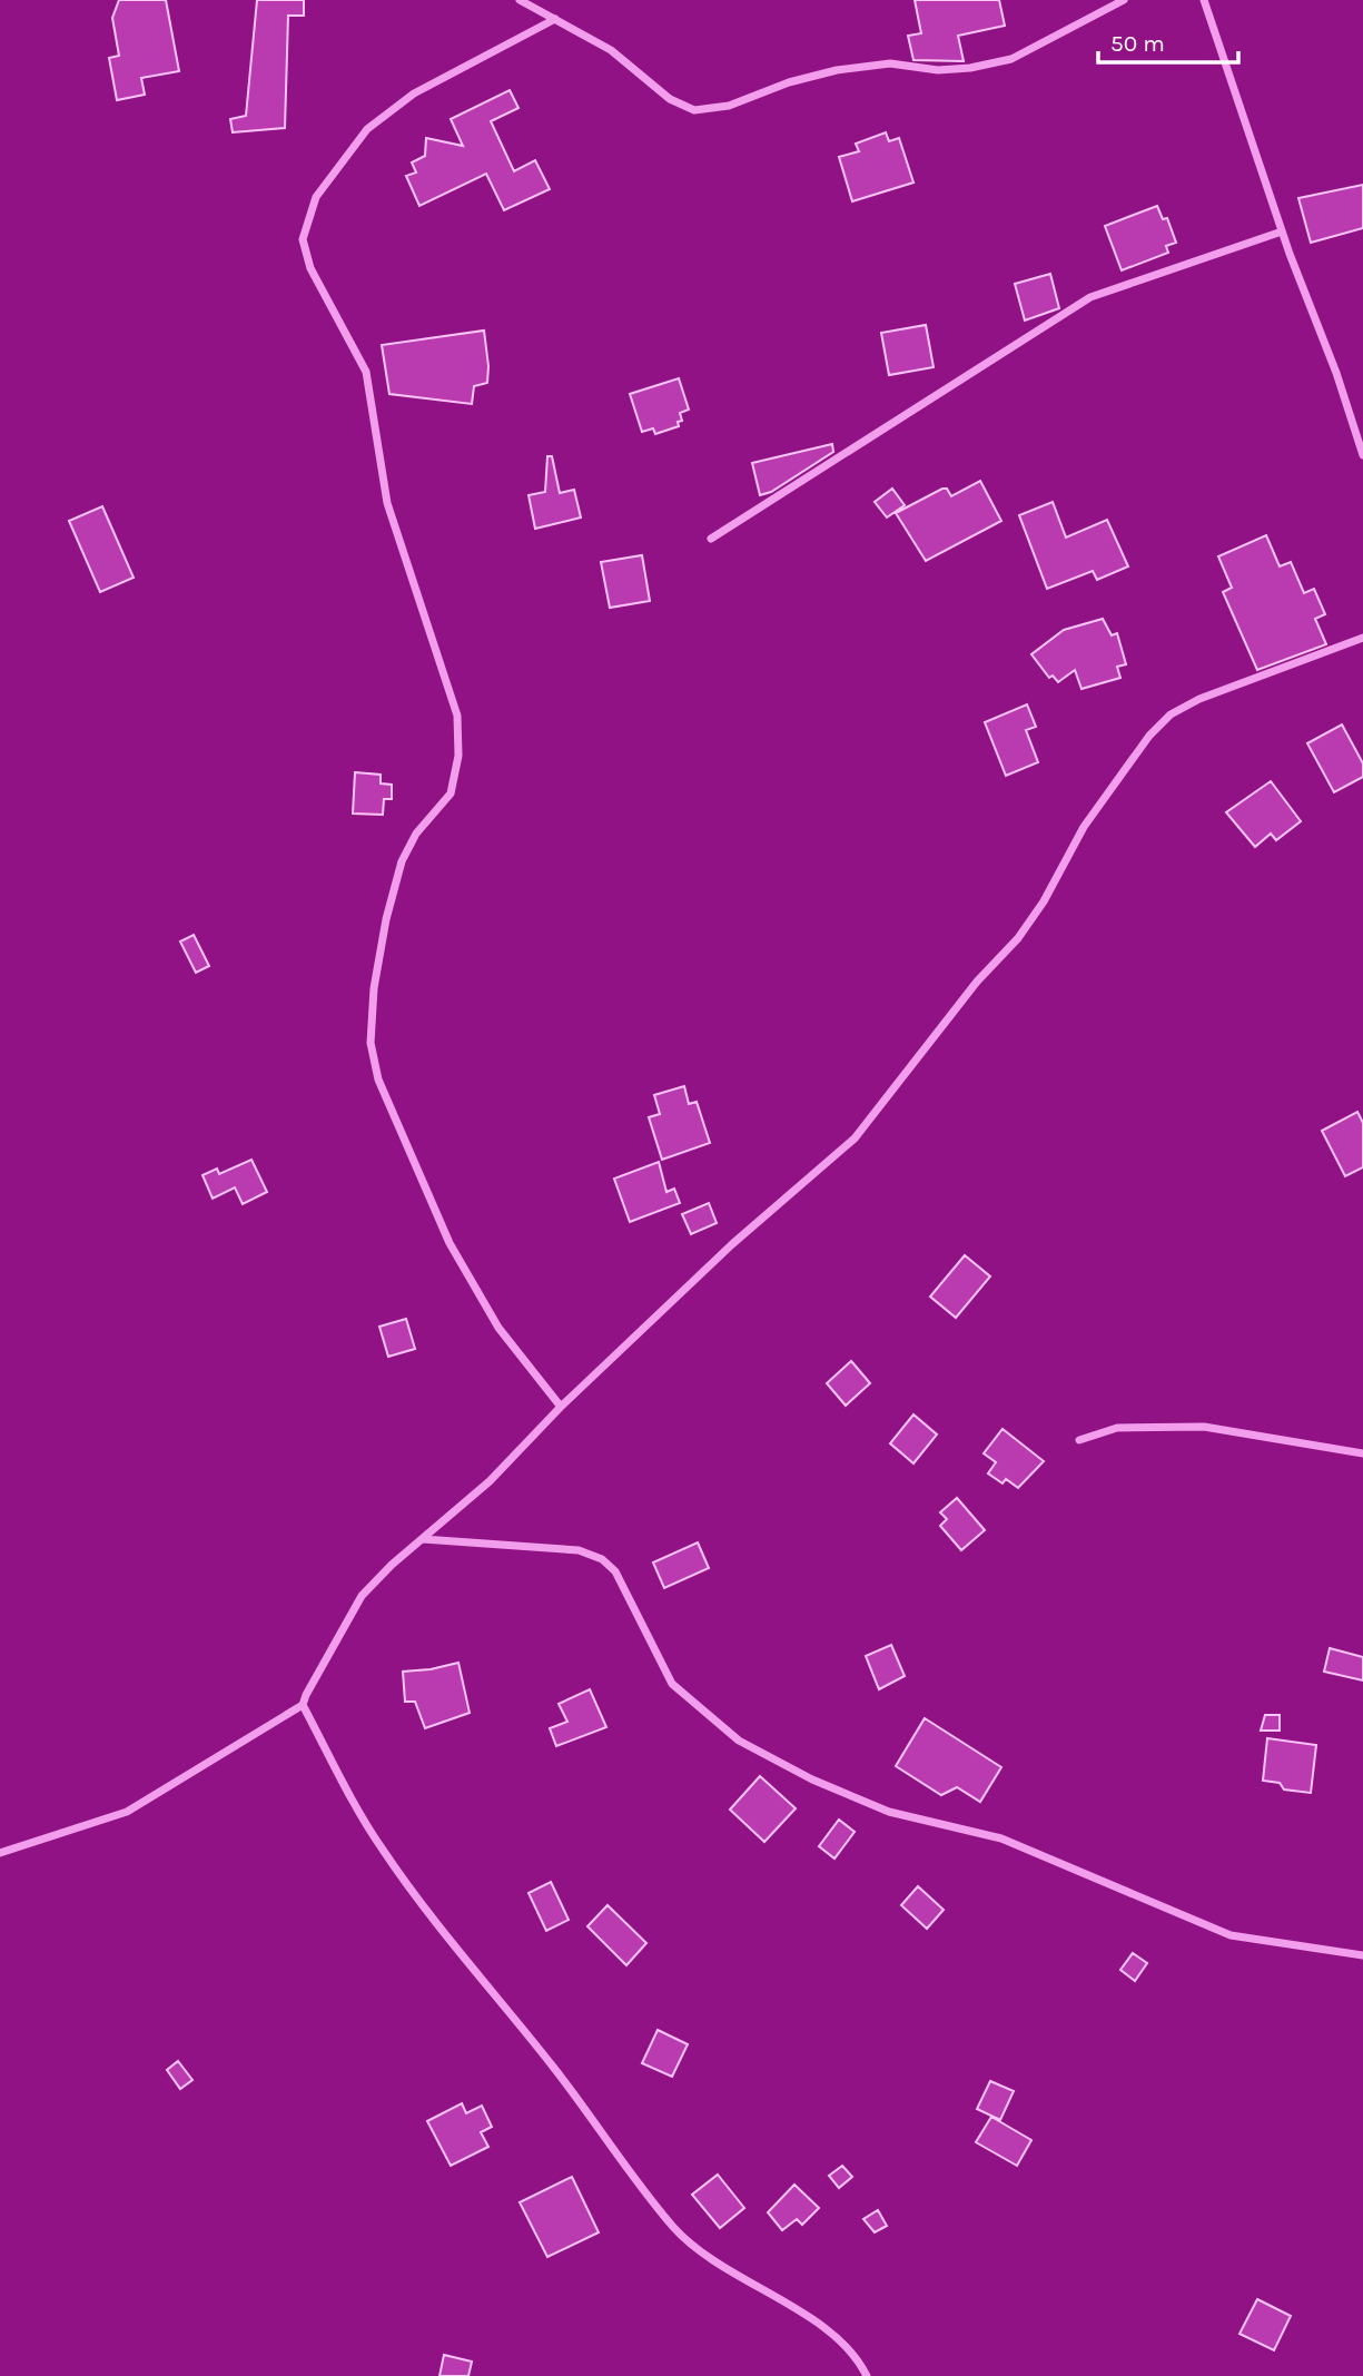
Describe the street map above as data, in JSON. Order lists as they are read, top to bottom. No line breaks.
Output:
{"scale_bar":"50 m"}
